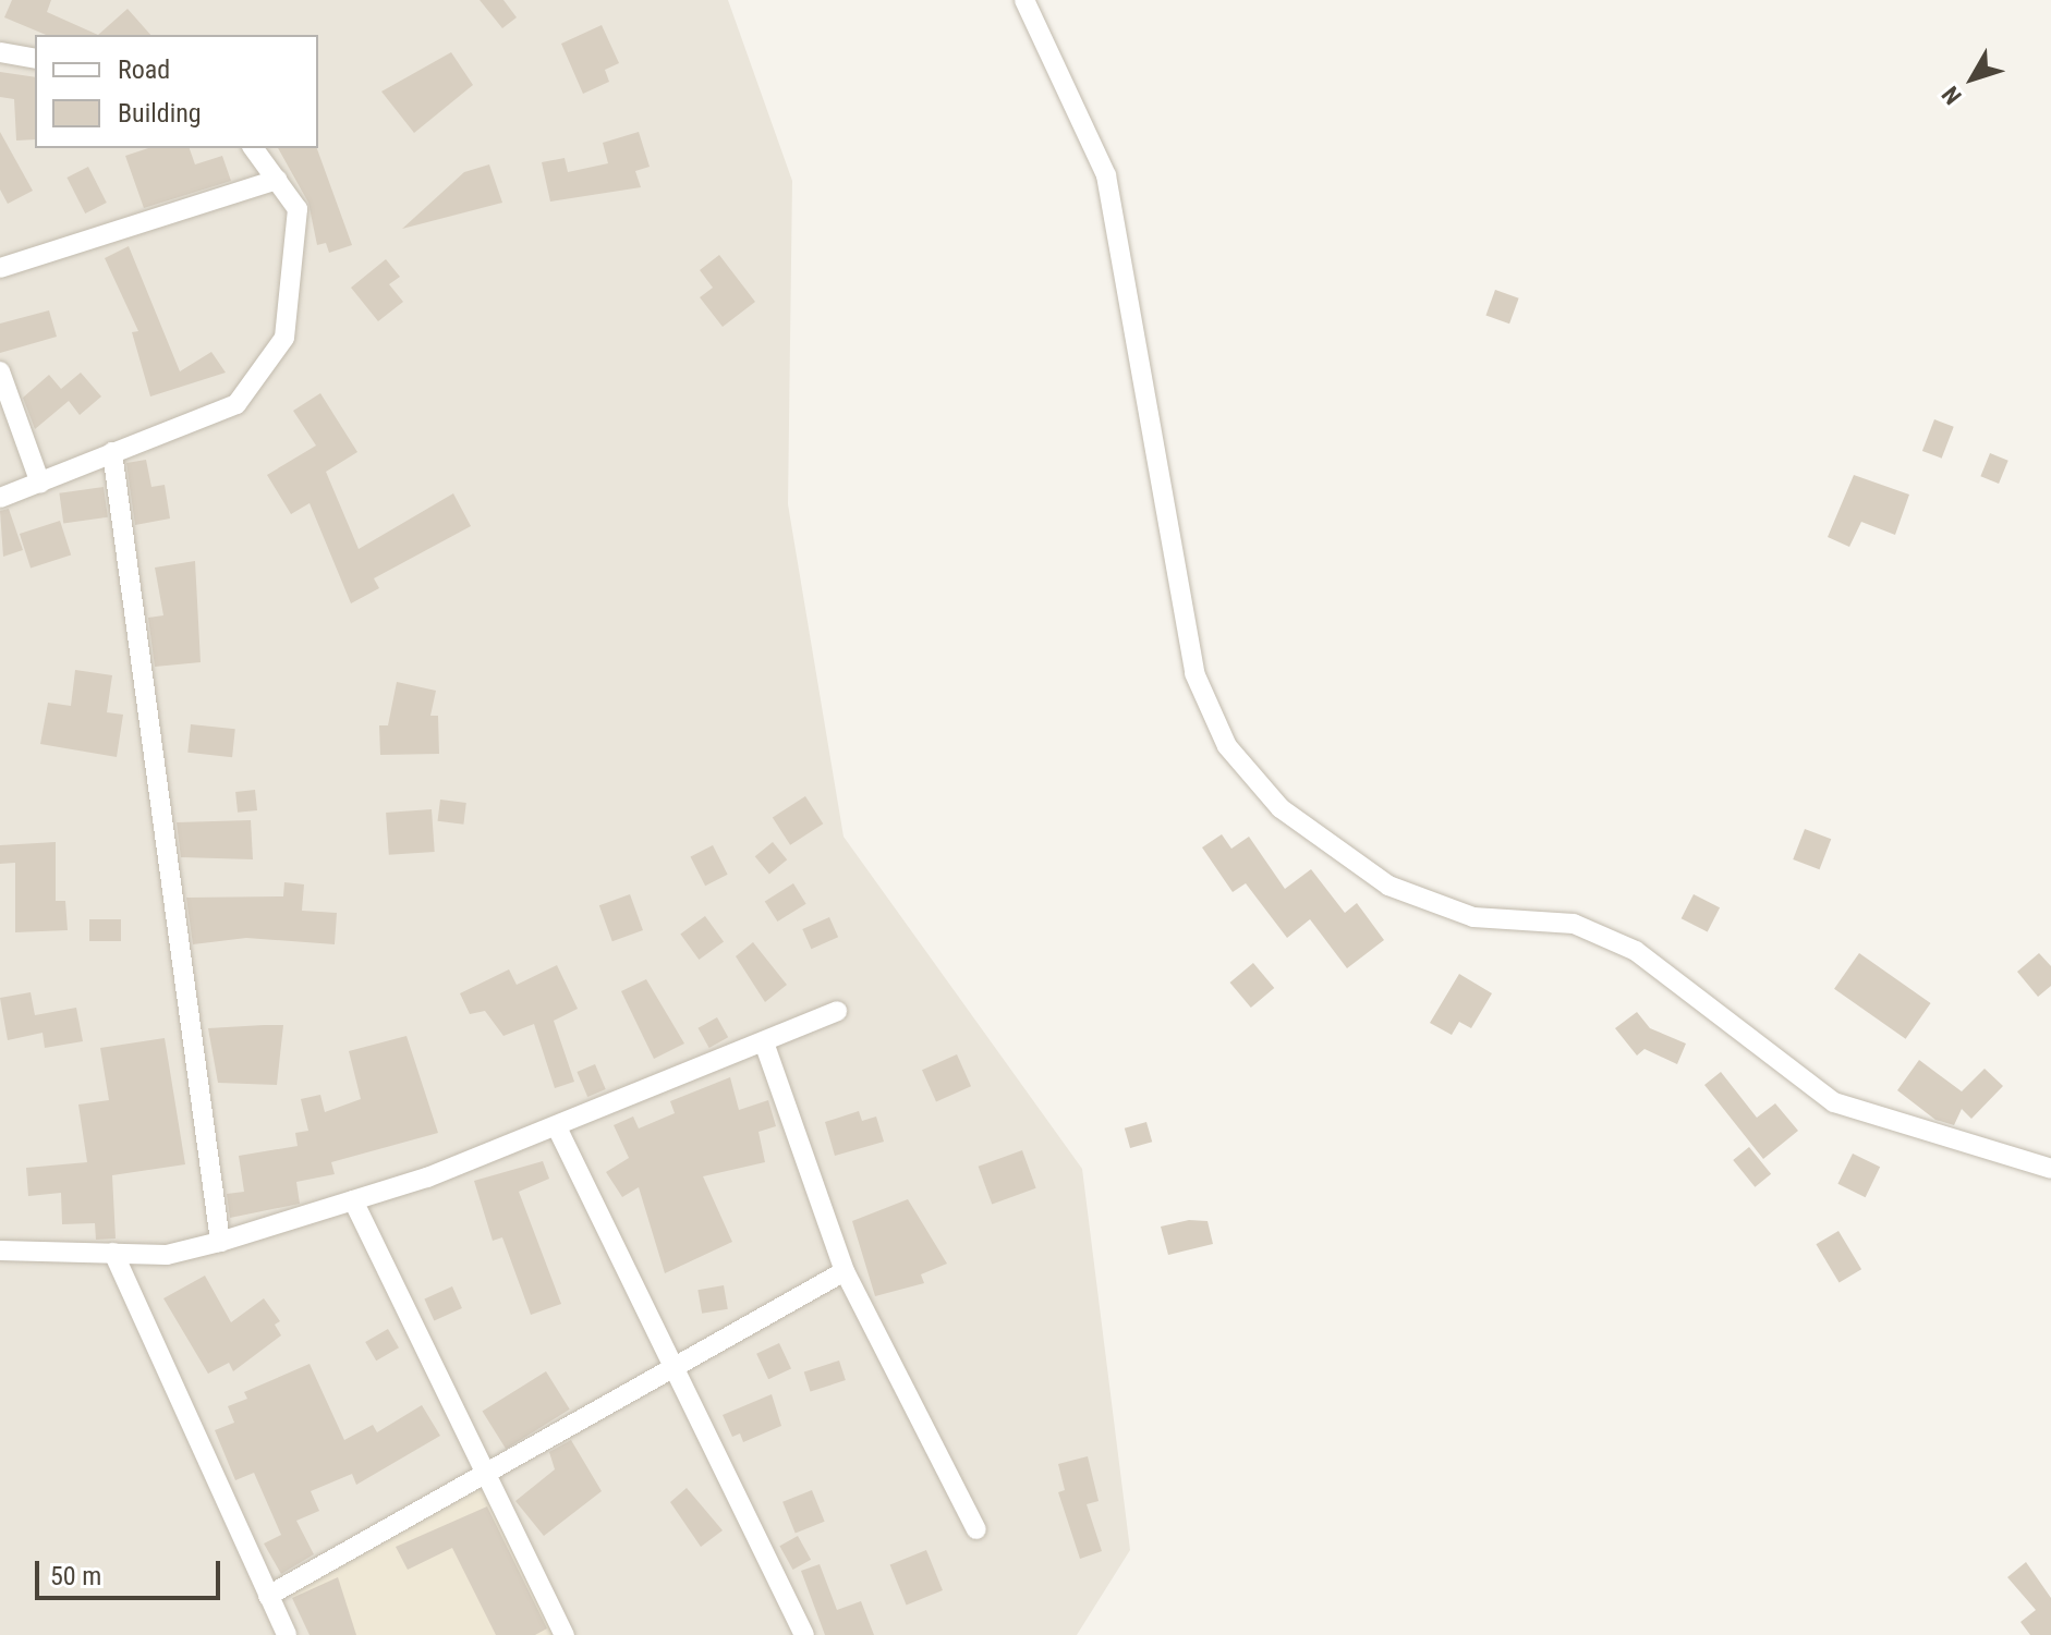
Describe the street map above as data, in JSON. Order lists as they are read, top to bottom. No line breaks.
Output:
{"legend":["Road","Building"],"scale_bar":"50 m","north":"bottom left"}
